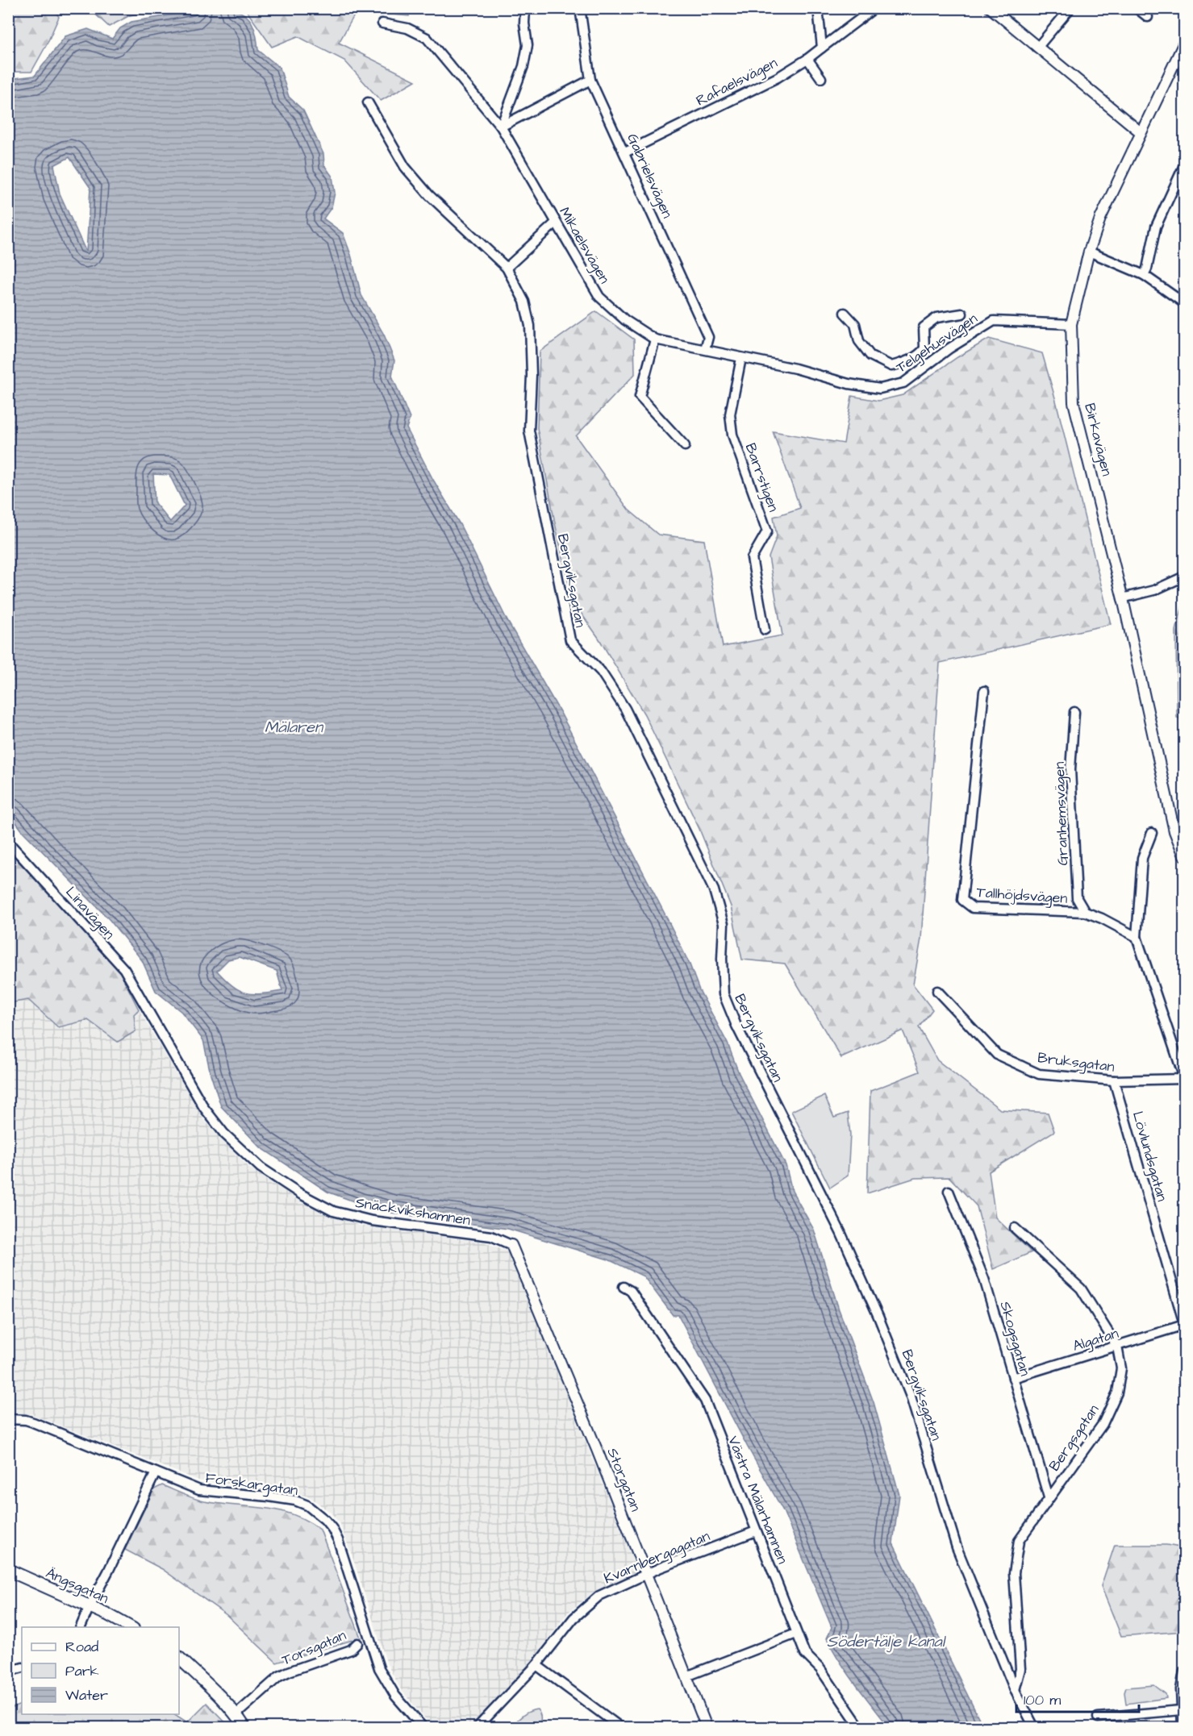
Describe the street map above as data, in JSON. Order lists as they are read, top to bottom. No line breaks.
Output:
{"streets":{"main road":["Ängsgatan"],"street":["Rafaelsvägen","Gabrielsvägen","Mikaelsvägen","Telgehusvägen","Birkavägen","Barrstigen","Bergviksgatan","Granhemsvägen","Tallhöjdsvägen","Linavägen","Bruksgatan","Lövlundsgatan","Snäckvikshamnen","Skogsgatan","Algatan","Bergsgatan","Storgatan","Forskargatan","Västra Mälarhamnen","Kvarnbergagatan","Torsgatan"]},"crossings":[["Rafaelsvägen","Gabrielsvägen"],["Gabrielsvägen","Mikaelsvägen"],["Gabrielsvägen","Telgehusvägen"],["Mikaelsvägen","Telgehusvägen"],["Telgehusvägen","Birkavägen"],["Telgehusvägen","Barrstigen"],["Bergviksgatan","Bergsgatan"],["Granhemsvägen","Tallhöjdsvägen"],["Linavägen","Snäckvikshamnen"],["Bruksgatan","Lövlundsgatan"],["Lövlundsgatan","Algatan"],["Snäckvikshamnen","Storgatan"],["Skogsgatan","Algatan"],["Skogsgatan","Bergsgatan"],["Algatan","Bergsgatan"],["Storgatan","Kvarnbergagatan"],["Västra Mälarhamnen","Kvarnbergagatan"]],"water":["Mälaren","Södertälje kanal"],"legend":["Road","Park","Water"],"scale_bar":"100 m"}
